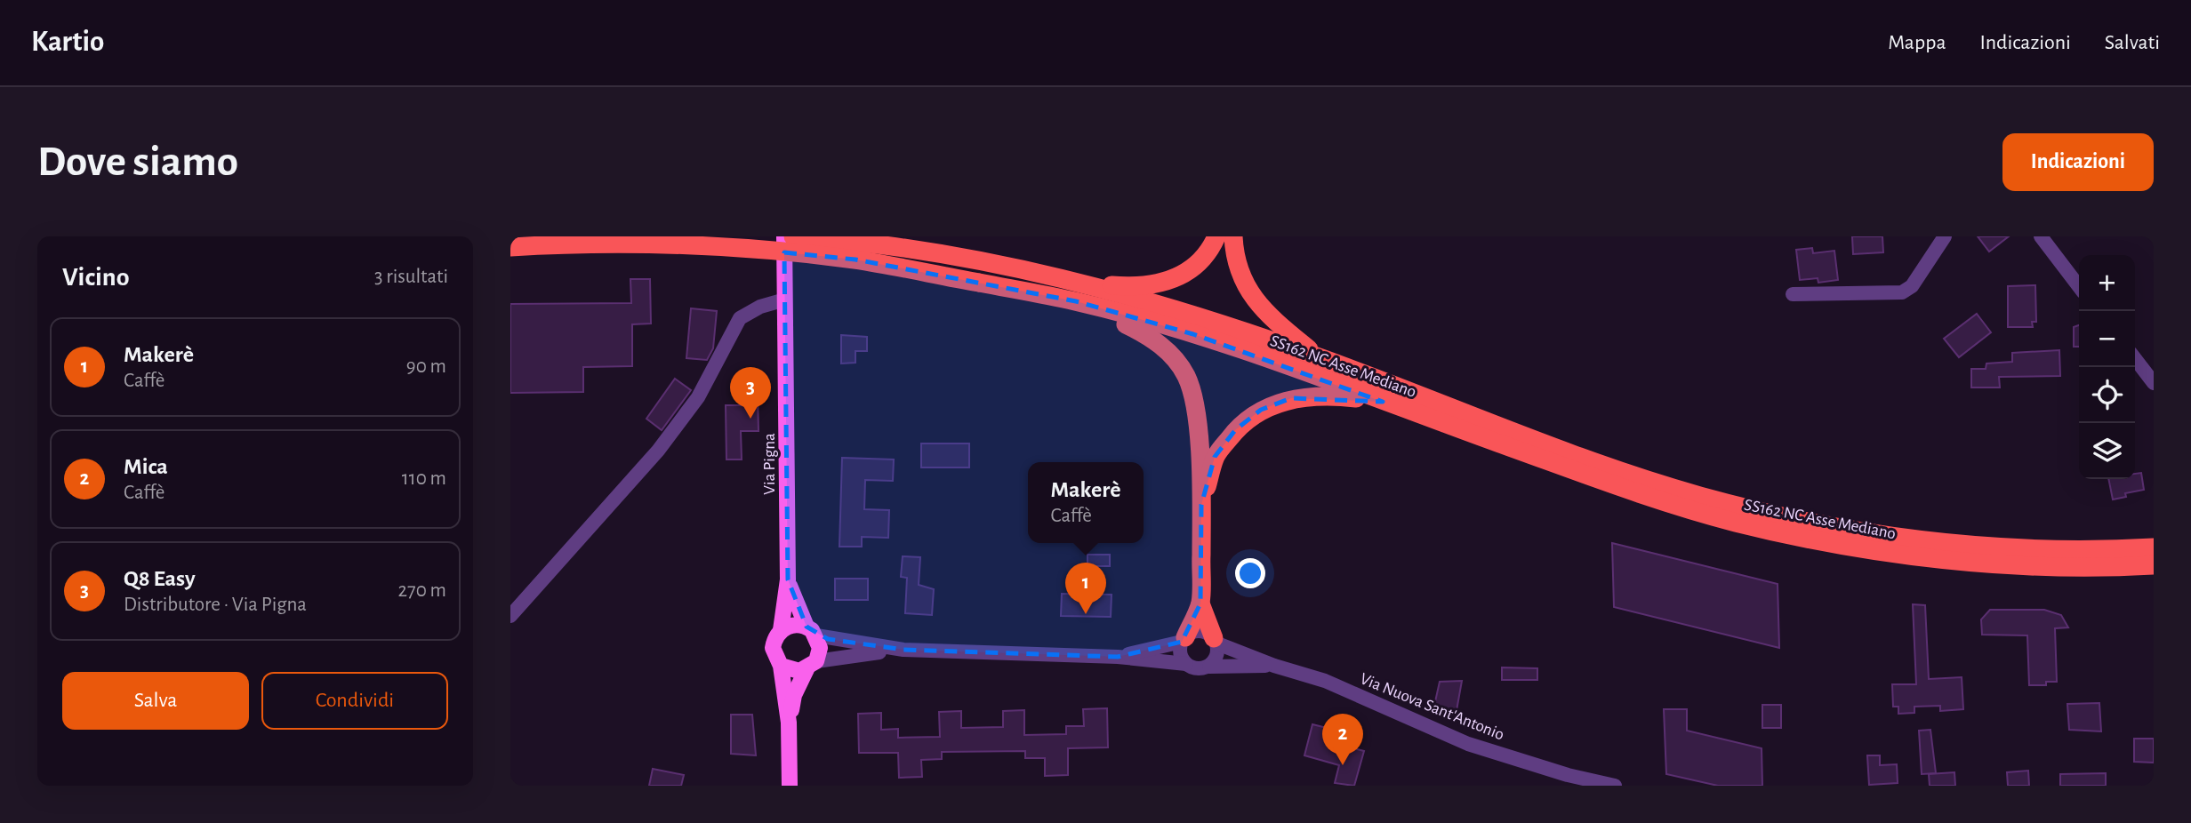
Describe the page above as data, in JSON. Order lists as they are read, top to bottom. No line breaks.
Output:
{"streets":{"highway":["SS162 NC Asse Mediano"],"main road":["Via Pigna"],"street":["Via Nuova Sant'Antonio"]},"crossings":[["Via Pigna","Via Nuova Sant'Antonio"]],"page":{"header":"Kartio","nav":["Mappa","Indicazioni","Salvati"],"buttons":["Indicazioni",["Salva","Condividi"]],"title":"Dove siamo","heading":["Vicino","3 risultati"],"map_buttons":["+","−"],"list":[{"mark":"1","name":"Makerè","note":"Caffè","value":"90 m"},{"mark":"2","name":"Mica","note":"Caffè","value":"110 m"},{"mark":"3","name":"Q8 Easy","note":"Distributore · Via Pigna","value":"270 m"}],"pins":["3","1","2"],"popup":["Makerè","Caffè"]}}
